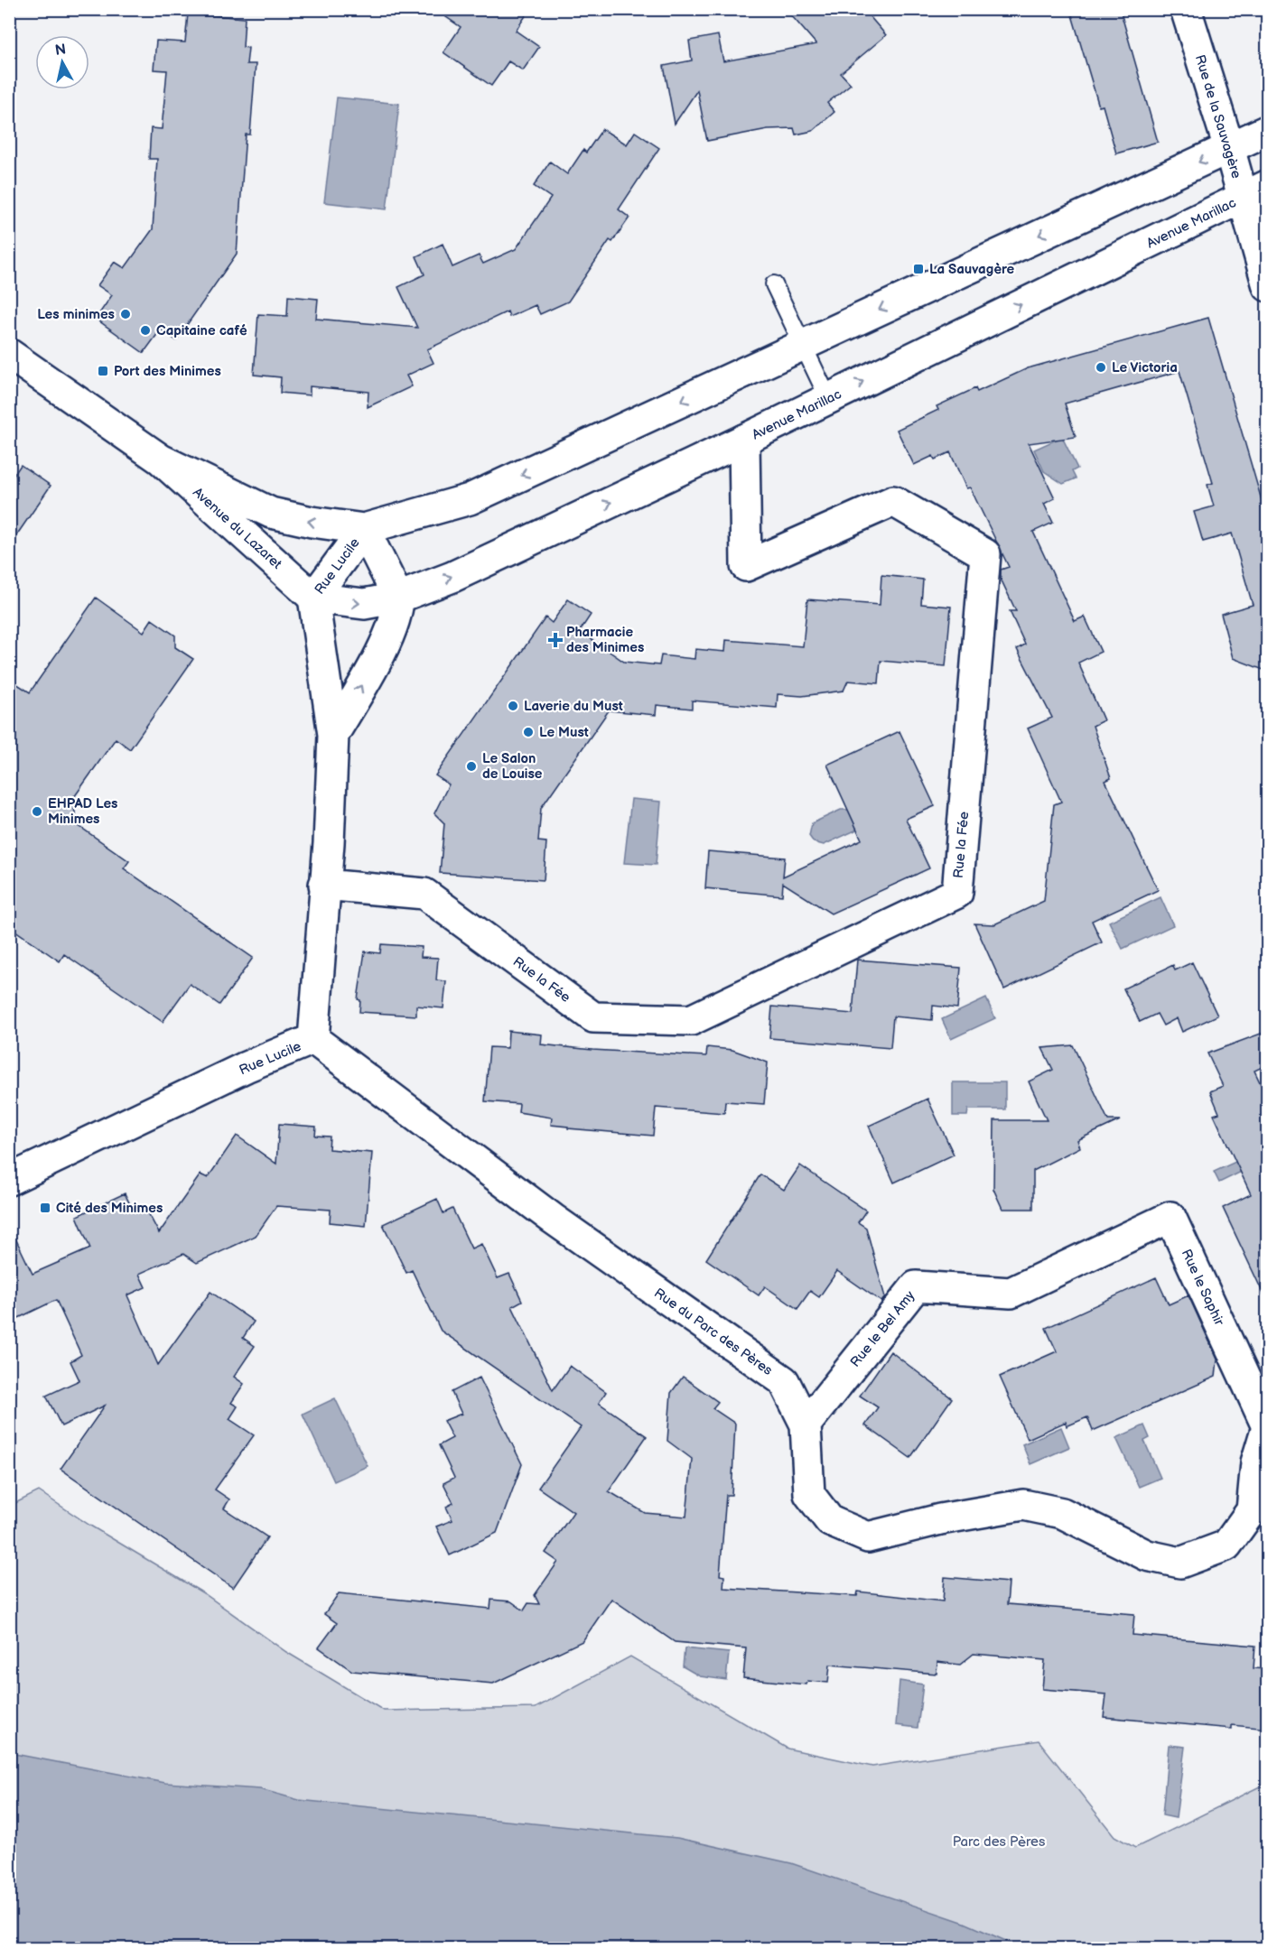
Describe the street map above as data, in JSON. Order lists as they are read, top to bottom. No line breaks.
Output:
{"streets":{"street":["Rue de la Sauvagère","Avenue Marillac","Avenue du Lazaret","Rue Lucile","Rue la Fée","Rue le Saphir","Rue le Bel Amy","Rue du Parc des Pères"]},"crossings":[["Rue de la Sauvagère","Avenue Marillac"],["Avenue Marillac","Avenue du Lazaret"],["Avenue Marillac","Rue Lucile"],["Avenue Marillac","Rue la Fée"],["Avenue du Lazaret","Rue Lucile"],["Rue Lucile","Rue la Fée"],["Rue Lucile","Rue du Parc des Pères"],["Rue le Saphir","Rue le Bel Amy"],["Rue le Saphir","Rue du Parc des Pères"],["Rue le Bel Amy","Rue du Parc des Pères"]],"parks":["Parc des Pères"],"places":{"transit":["La Sauvagère","Port des Minimes","Cité des Minimes"],"other":["Les minimes","Capitaine café","Le Victoria","Laverie du Must","Le Must","Le Salon de Louise","EHPAD Les Minimes"],"health":["Pharmacie des Minimes"]},"north":"top"}
